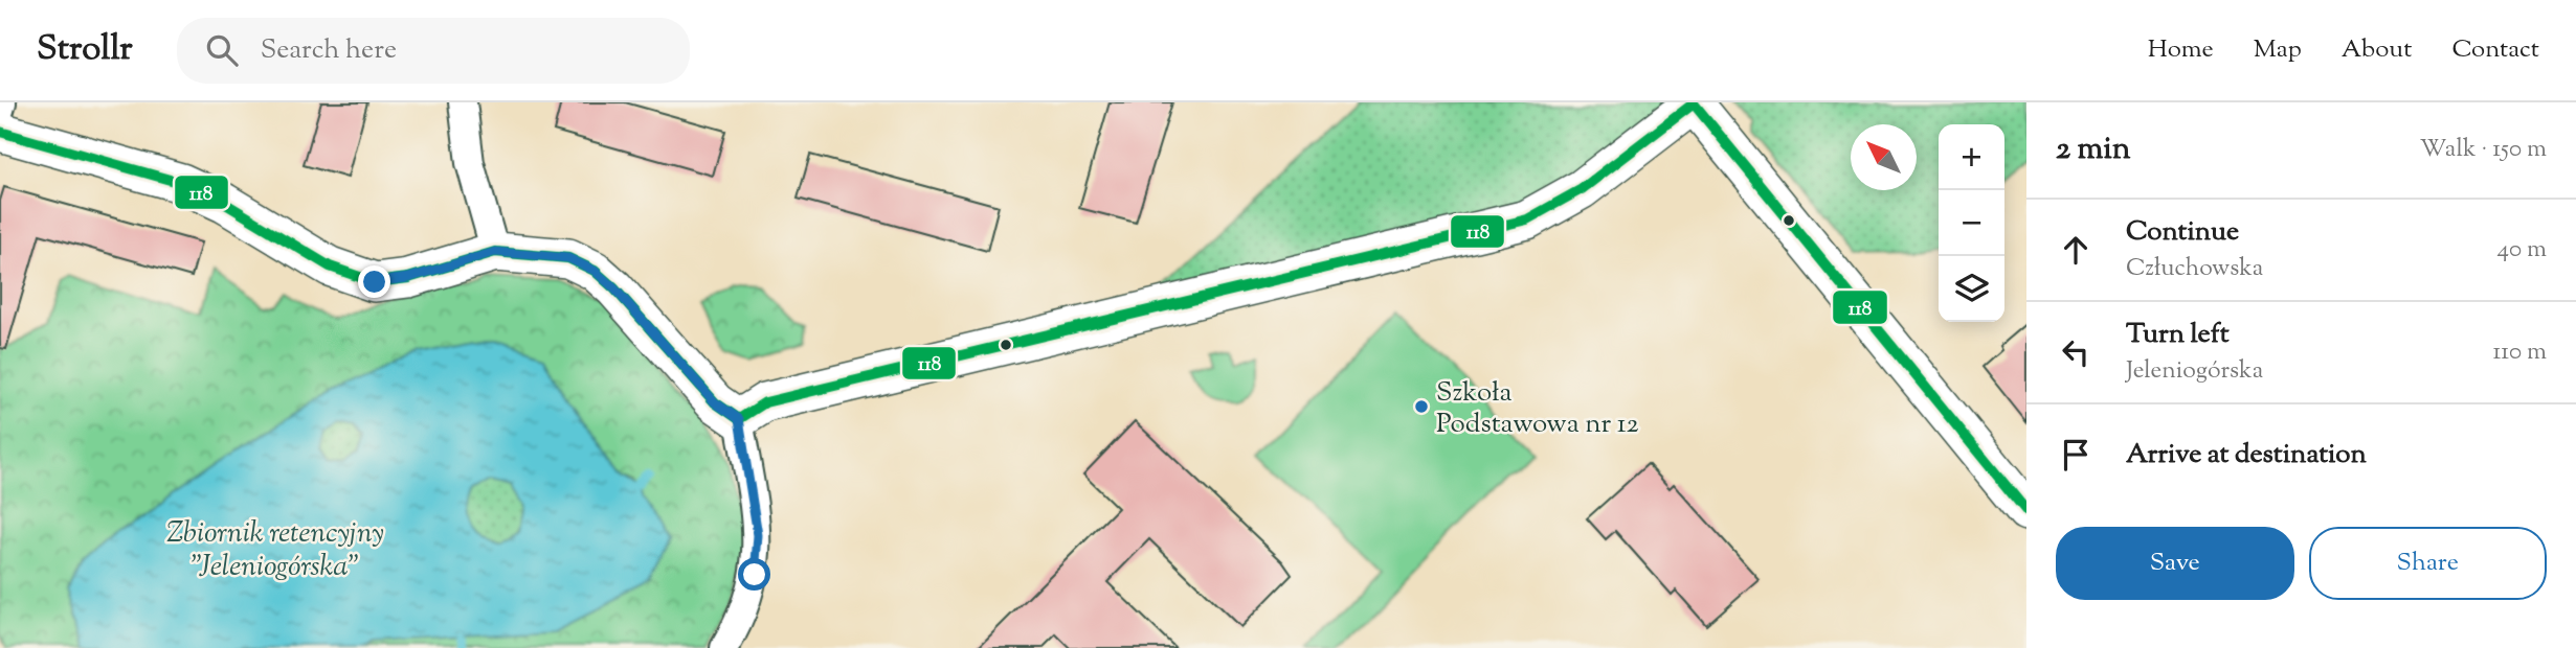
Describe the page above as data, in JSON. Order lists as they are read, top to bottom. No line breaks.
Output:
{"water":["Zbiornik retencyjny \"Jeleniogórska\""],"places":["Szkoła Podstawowa nr 12"],"lines":["transit line 118"],"north":"top left","page":{"header":"Strollr","search":"Search here","nav":["Home","Map","About","Contact"],"heading":["2 min","Walk · 150 m"],"map_buttons":["+","−"],"list":[["Continue","Człuchowska","40 m"],["Turn left","Jeleniogórska","110 m"],"Arrive at destination"],"buttons":["Save","Share"]}}
